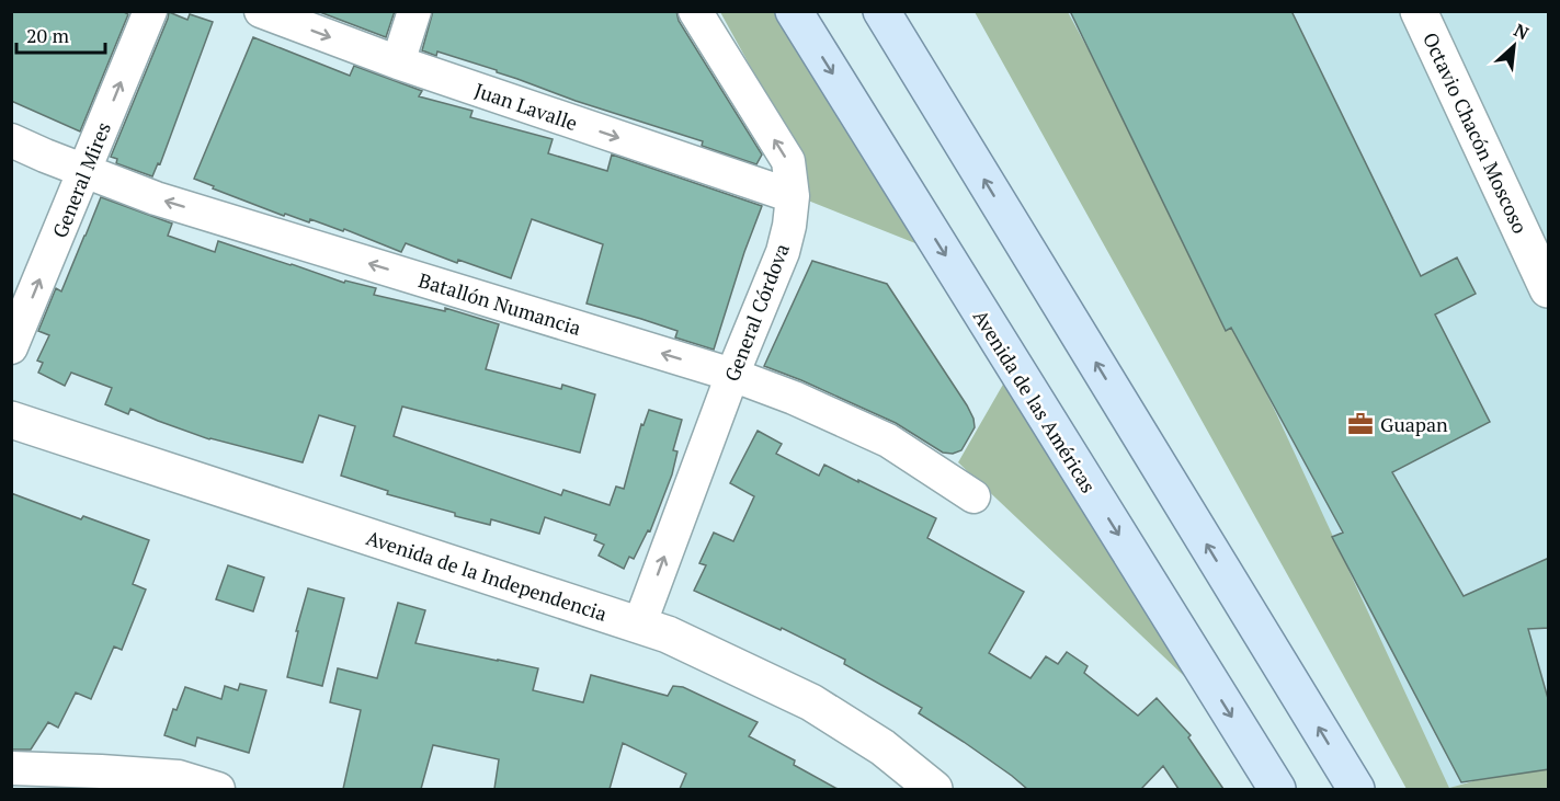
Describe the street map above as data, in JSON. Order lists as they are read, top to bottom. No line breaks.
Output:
{"streets":{"main road":["Avenida de las Américas"],"street":["Juan Lavalle","Octavio Chacón Moscoso","General Mires","Batallón Numancia","General Córdova","Avenida de la Independencia"]},"crossings":[["Juan Lavalle","General Córdova"],["General Mires","Batallón Numancia"],["Batallón Numancia","General Córdova"],["General Córdova","Avenida de la Independencia"]],"one_way":["Juan Lavalle","General Mires","Batallón Numancia","General Córdova"],"places":{"office":["Guapan"]},"scale_bar":"20 m","north":"top right"}
